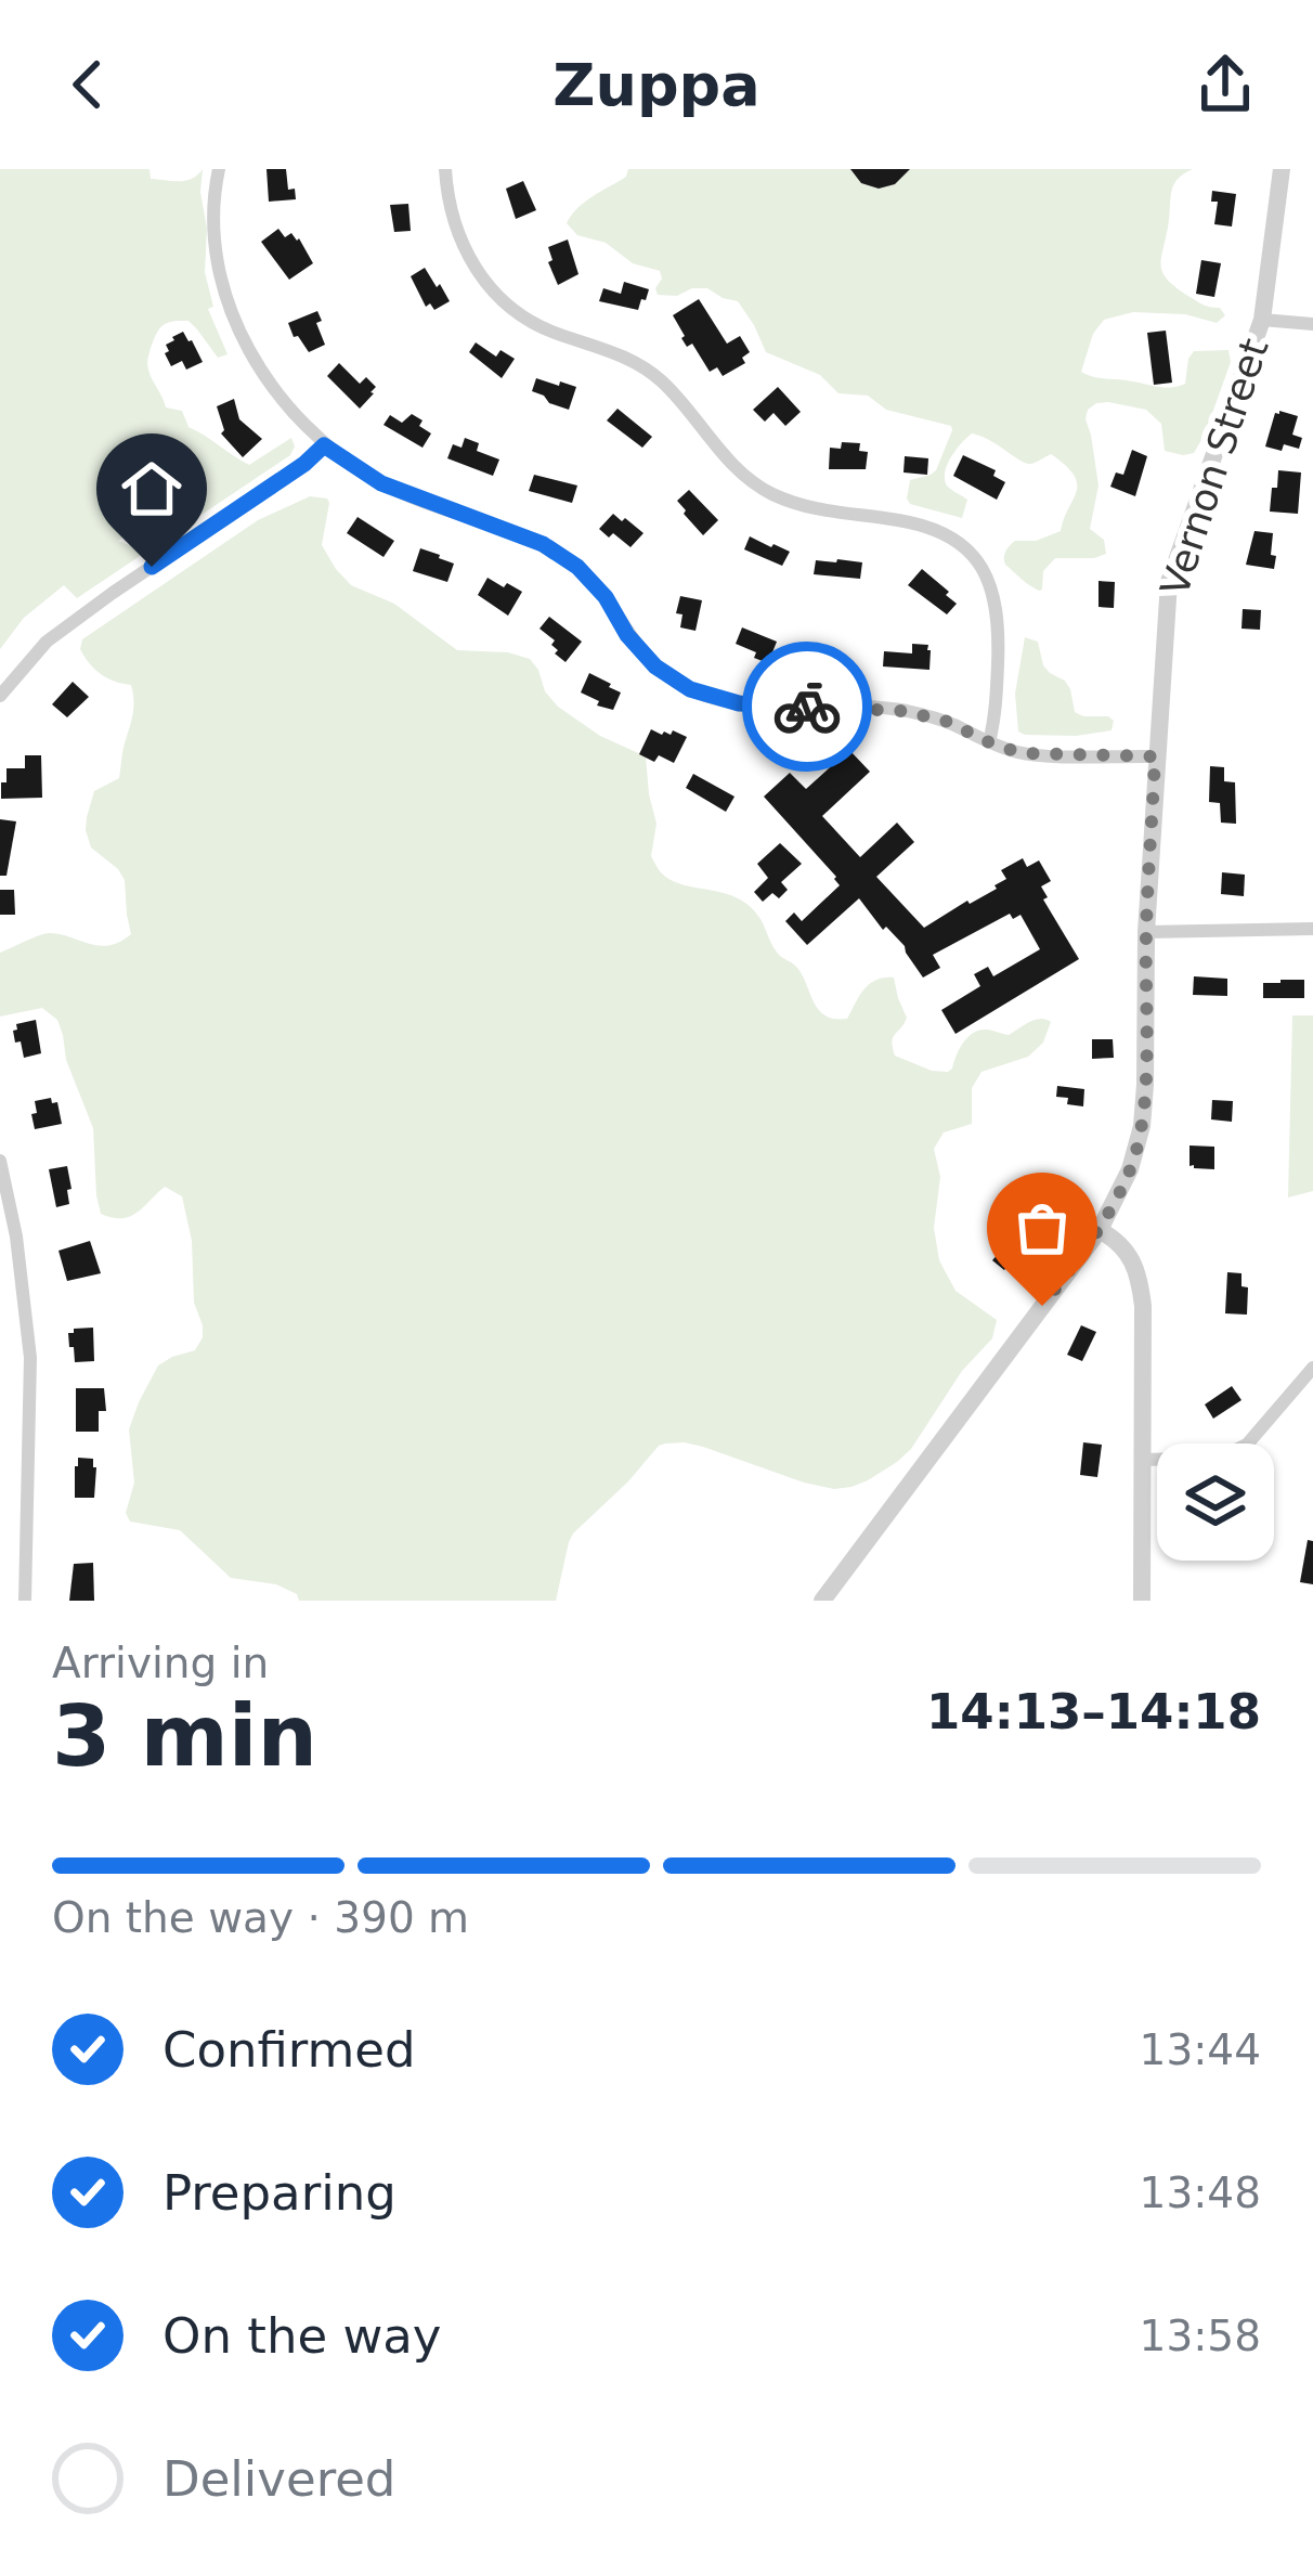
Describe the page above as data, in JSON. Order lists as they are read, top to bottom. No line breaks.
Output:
{"streets":{"street":["Vernon Street"]},"page":{"header":"Zuppa","heading":["3 min","Arriving in","14:13–14:18"],"bar":"On the way · 390 m","list":[["Confirmed","13:44"],["Preparing","13:48"],["On the way","13:58"],"Delivered"]}}
